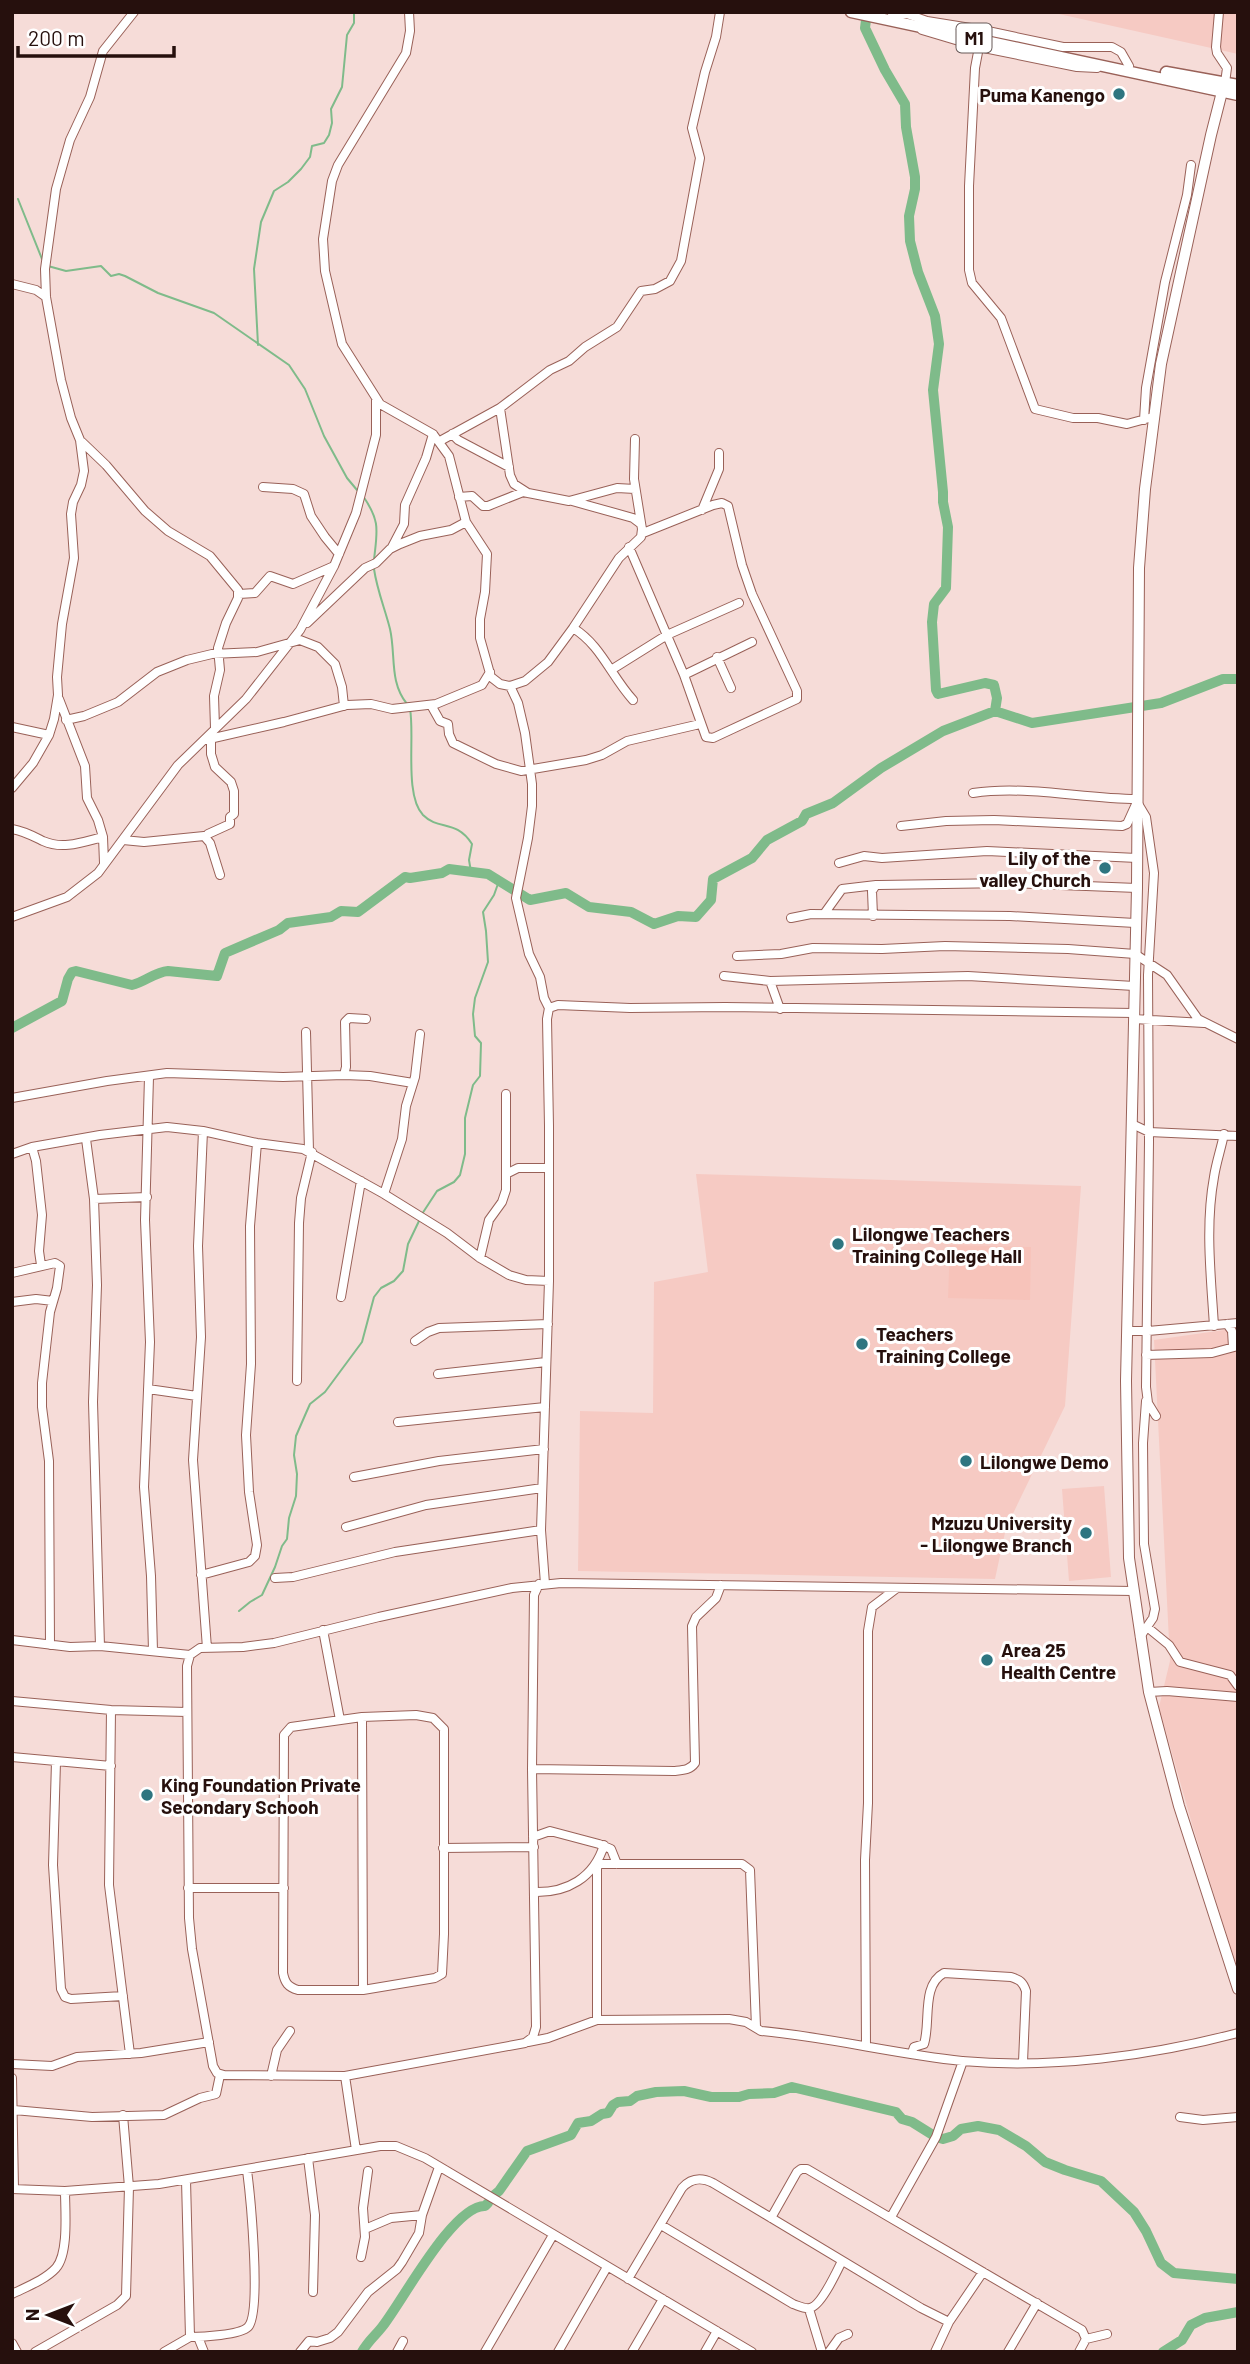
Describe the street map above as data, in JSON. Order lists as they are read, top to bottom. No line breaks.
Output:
{"streets":{"highway":["M1"]},"places":["Puma Kanengo","Lily of the valley Church","Lilongwe Teachers Training College Hall","Teachers Training College","Lilongwe Demo","Mzuzu University - Lilongwe Branch","Area 25 Health Centre","King Foundation Private Secondary Schooh"],"scale_bar":"200 m","north":"left"}
